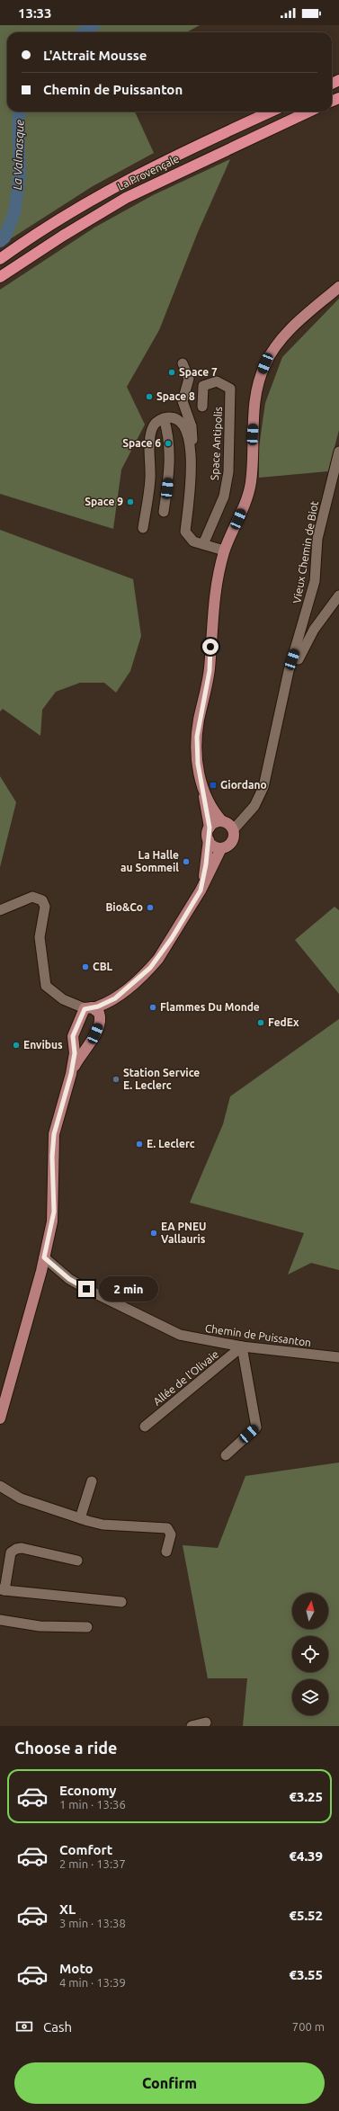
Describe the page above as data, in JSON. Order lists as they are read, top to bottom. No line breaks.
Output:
{"streets":{"highway":["La Provençale"],"street":["Space Antipolis","Vieux Chemin de Biot","Chemin de Puissanton","Allée de l'Olivaie"]},"crossings":[["Chemin de Puissanton","Allée de l'Olivaie"]],"water":["La Valmasque"],"places":{"other":["Space 7","Space 8","Space 6","Space 9","La Halle au Sommeil","Bio&Co","CBL","Flammes Du Monde","FedEx","Envibus","Station Service E. Leclerc","E. Leclerc","EA PNEU Vallauris"],"transit":["Giordano"]},"north":"top","page":{"status":"13:33","banner":["L'Attrait Mousse","Chemin de Puissanton"],"bubble":"2 min","heading":"Choose a ride","list":[{"name":"Economy","note":"1 min · 13:36","value":"€3.25"},{"name":"Comfort","note":"2 min · 13:37","value":"€4.39"},{"name":"XL","note":"3 min · 13:38","value":"€5.52"},{"name":"Moto","note":"4 min · 13:39","value":"€3.55"}],"pay":["Cash","700 m"],"buttons":"Confirm"}}
